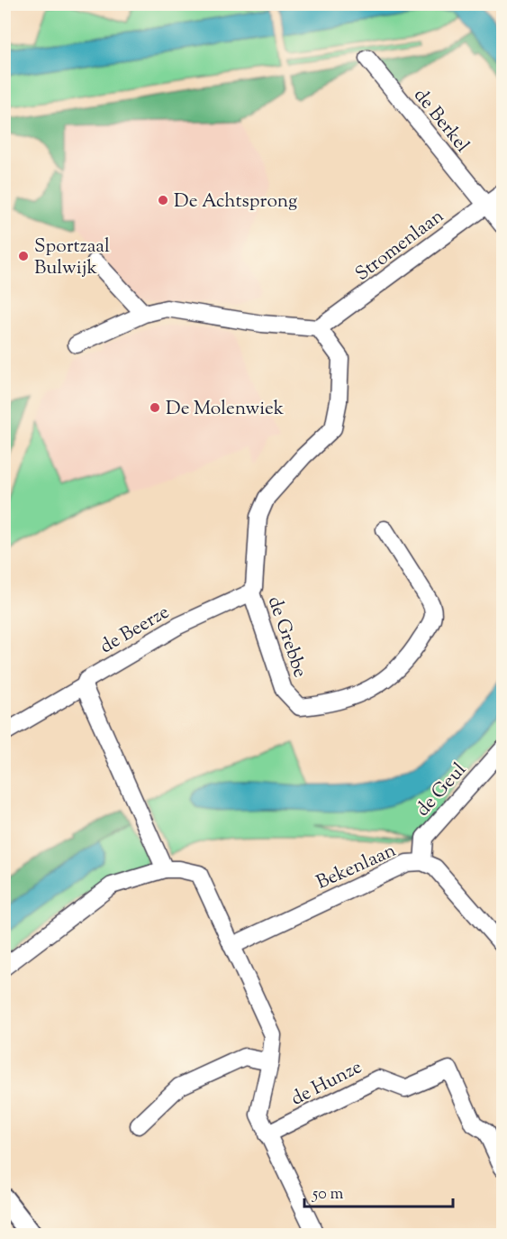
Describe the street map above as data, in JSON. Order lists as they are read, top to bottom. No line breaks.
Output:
{"streets":{"street":["de Berkel","Stromenlaan","de Beerze","de Grebbe","de Geul","Bekenlaan","de Hunze"]},"crossings":[["de Berkel","Stromenlaan"],["de Beerze","de Grebbe"],["de Geul","Bekenlaan"]],"places":["De Achtsprong","Sportzaal Bulwijk","De Molenwiek"],"scale_bar":"50 m"}
